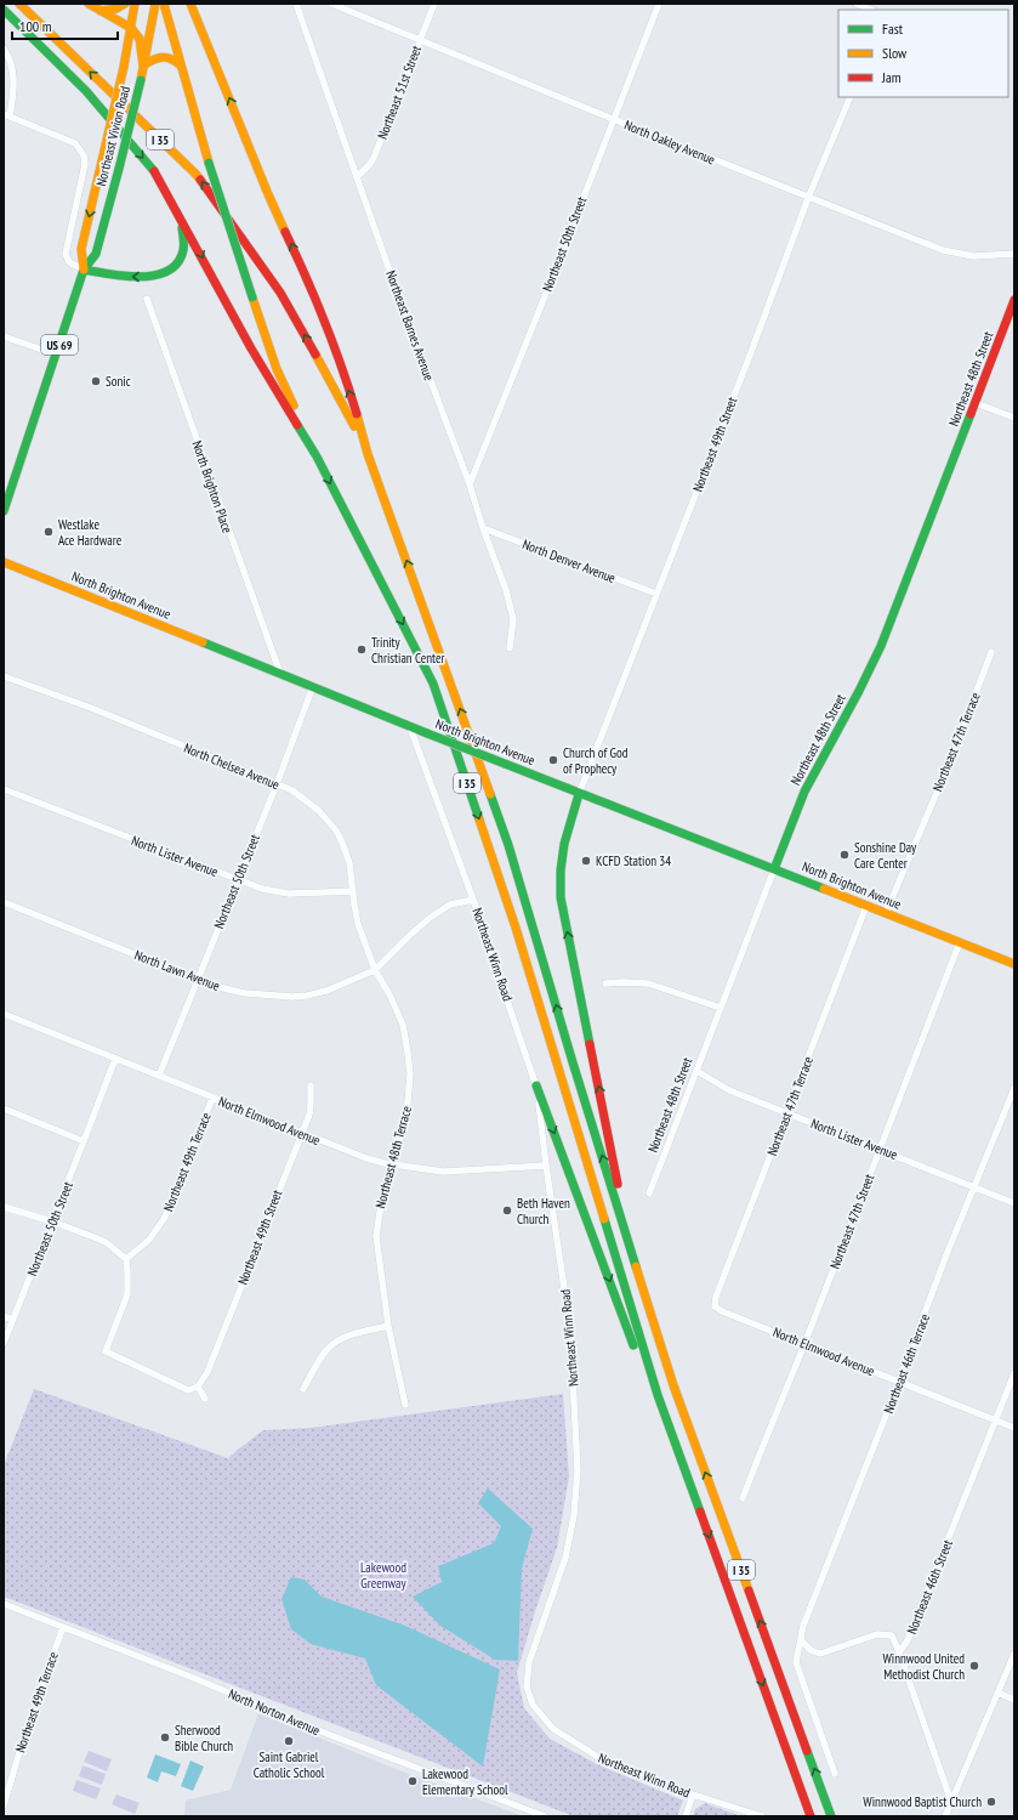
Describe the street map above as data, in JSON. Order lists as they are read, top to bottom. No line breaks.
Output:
{"streets":{"main road":["Northeast Vivion Road","I 35","US 69","Northeast 48th Street","North Brighton Avenue"],"street":["Northeast 51st Street","North Oakley Avenue","Northeast 50th Street","Northeast Barnes Avenue","Northeast 49th Street","North Brighton Place","North Denver Avenue","Northeast 47th Terrace","North Chelsea Avenue","North Lister Avenue","Northeast Winn Road","North Lawn Avenue","North Elmwood Avenue","Northeast 48th Terrace","Northeast 49th Terrace","Northeast 47th Street","Northeast 46th Terrace","Northeast 46th Street","North Norton Avenue"]},"crossings":[["Northeast 51st Street","North Oakley Avenue"],["Northeast 51st Street","Northeast Barnes Avenue"],["North Oakley Avenue","Northeast 50th Street"],["North Oakley Avenue","Northeast 49th Street"],["Northeast 50th Street","Northeast Barnes Avenue"],["Northeast 50th Street","North Brighton Avenue"],["Northeast 50th Street","North Chelsea Avenue"],["Northeast 50th Street","North Lister Avenue"],["Northeast 50th Street","North Lawn Avenue"],["Northeast 50th Street","North Elmwood Avenue"],["Northeast Barnes Avenue","North Denver Avenue"],["Northeast 48th Street","North Brighton Avenue"],["Northeast 48th Street","North Lister Avenue"],["Northeast 49th Street","North Denver Avenue"],["Northeast 49th Street","North Brighton Avenue"],["Northeast 49th Street","North Elmwood Avenue"],["North Brighton Place","North Brighton Avenue"],["North Brighton Avenue","Northeast 47th Terrace"],["North Brighton Avenue","Northeast Winn Road"],["North Brighton Avenue","Northeast 47th Street"],["Northeast 47th Terrace","North Lister Avenue"],["Northeast 47th Terrace","North Elmwood Avenue"],["North Chelsea Avenue","North Lister Avenue"],["North Chelsea Avenue","Northeast 48th Terrace"],["North Lister Avenue","Northeast 47th Street"],["North Lister Avenue","Northeast 46th Terrace"],["Northeast Winn Road","North Lawn Avenue"],["Northeast Winn Road","North Elmwood Avenue"],["North Lawn Avenue","Northeast 48th Terrace"],["North Elmwood Avenue","Northeast 48th Terrace"],["North Elmwood Avenue","Northeast 49th Terrace"],["North Elmwood Avenue","Northeast 47th Street"],["North Elmwood Avenue","Northeast 46th Terrace"],["North Elmwood Avenue","Northeast 46th Street"],["Northeast 49th Terrace","North Norton Avenue"]],"parks":["Lakewood Greenway"],"places":["Sonic","Westlake Ace Hardware","Trinity Christian Center","Church of God of Prophecy","Sonshine Day Care Center","KCFD Station 34","Beth Haven Church","Winnwood United Methodist Church","Sherwood Bible Church","Saint Gabriel Catholic School","Lakewood Elementary School","Winnwood Baptist Church"],"legend":["Fast","Slow","Jam"],"scale_bar":"100 m"}
